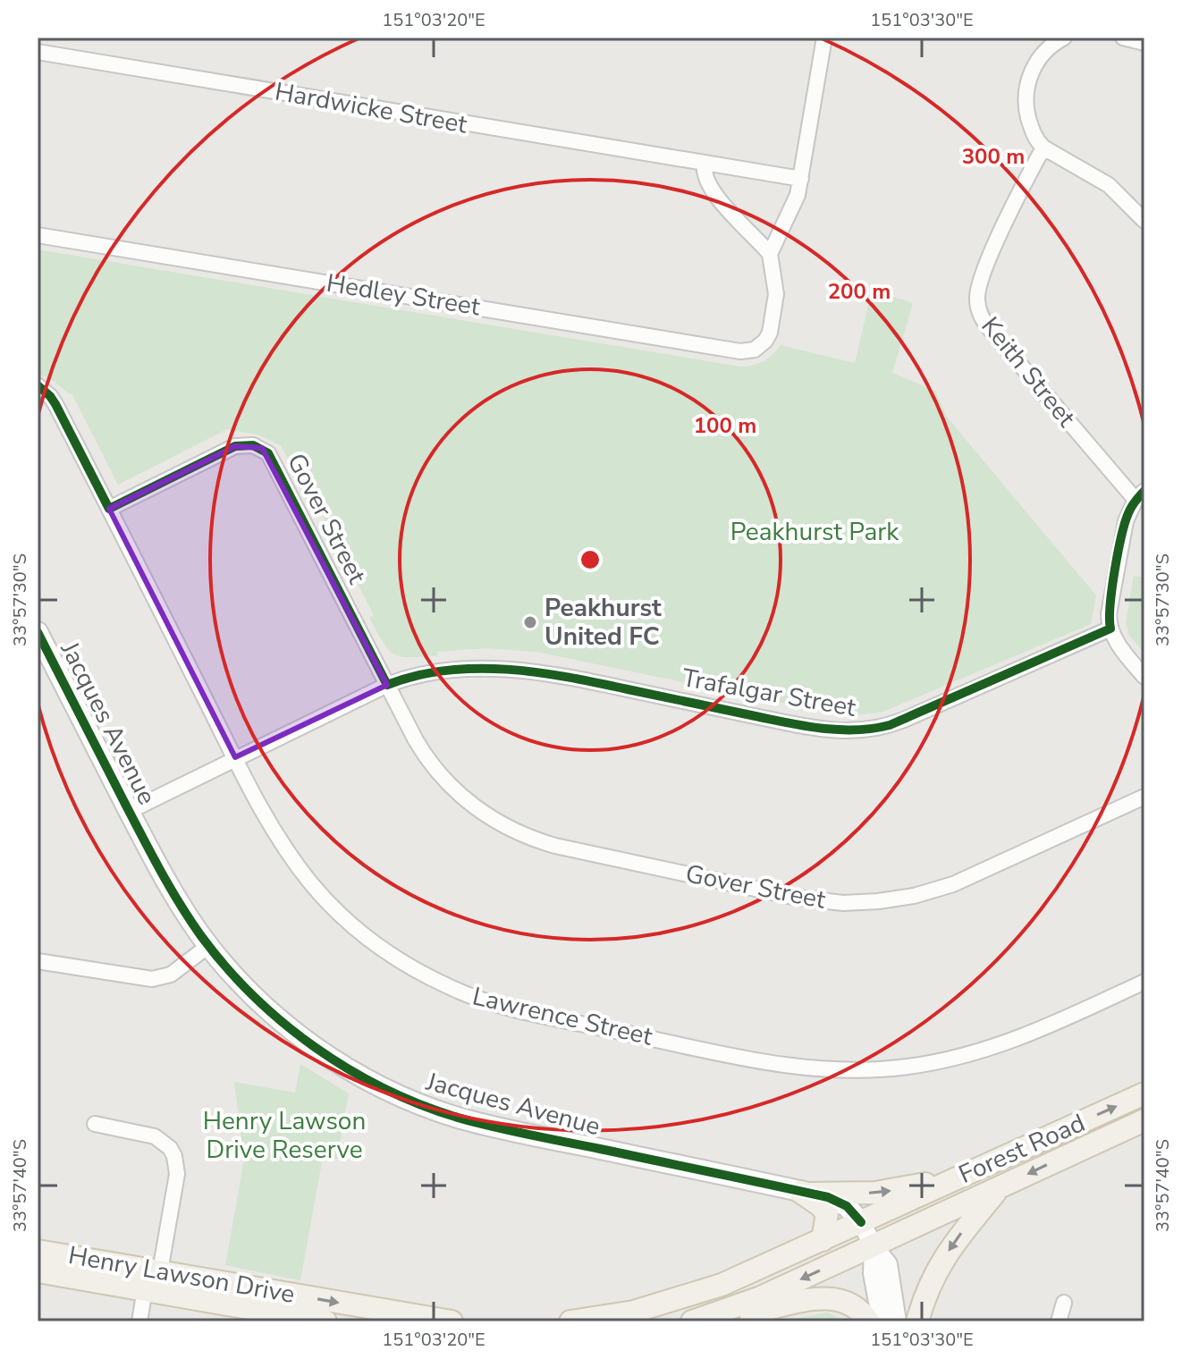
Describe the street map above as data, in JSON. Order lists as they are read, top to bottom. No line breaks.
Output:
{"streets":{"main road":["Jacques Avenue","Forest Road","Henry Lawson Drive"],"street":["Hardwicke Street","Hedley Street","Keith Street","Gover Street","Trafalgar Street","Lawrence Street"]},"crossings":[["Gover Street","Trafalgar Street"],["Gover Street","Lawrence Street"],["Trafalgar Street","Jacques Avenue"],["Trafalgar Street","Lawrence Street"],["Jacques Avenue","Forest Road"]],"parks":["Peakhurst Park","Henry Lawson Drive Reserve"],"places":["Peakhurst United FC"],"coordinates":["151°03'20\"E","151°03'30\"E","33°57'30\"S","33°57'40\"S"],"rings":["300 m","200 m","100 m"]}
